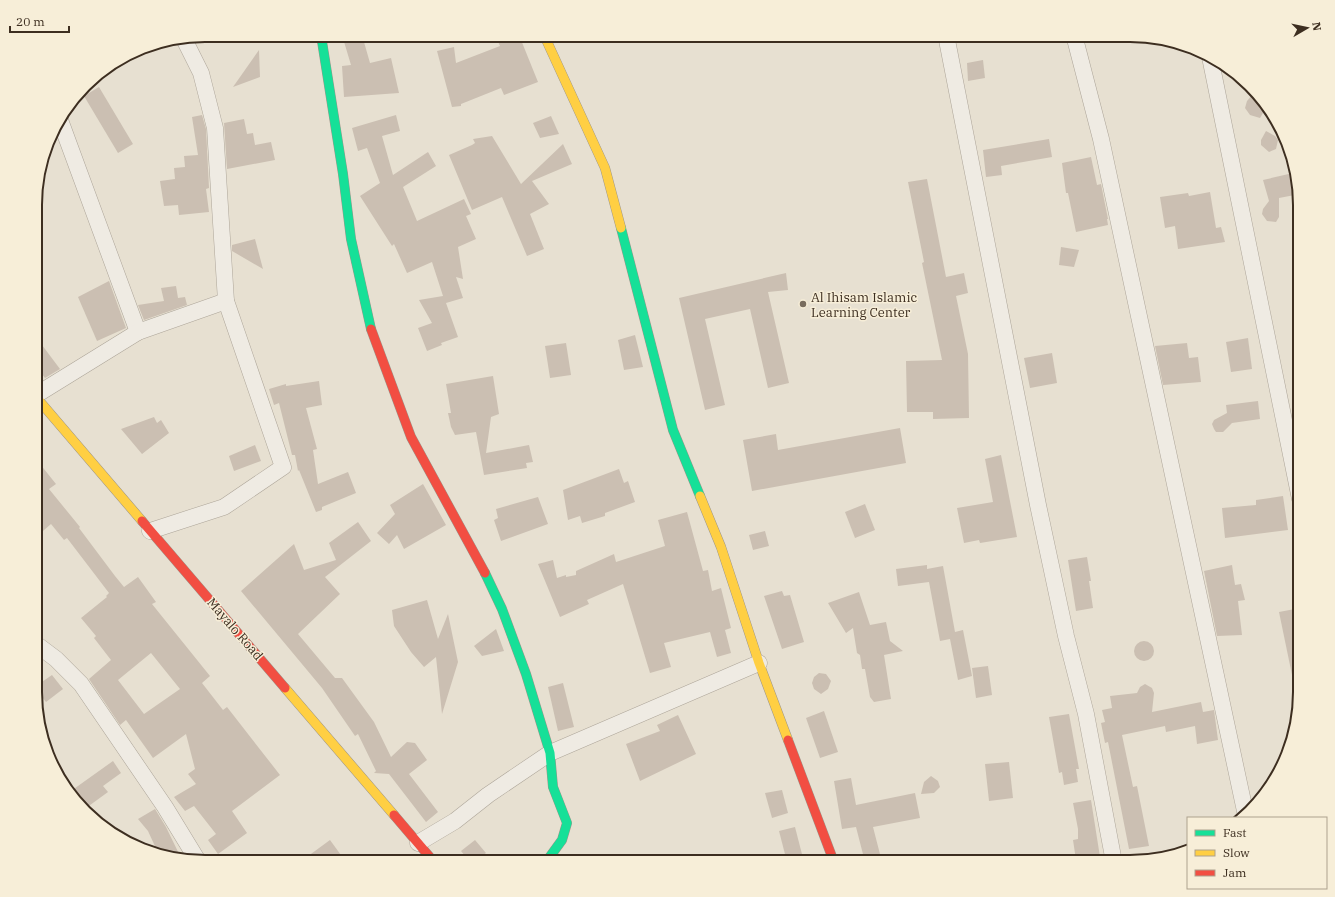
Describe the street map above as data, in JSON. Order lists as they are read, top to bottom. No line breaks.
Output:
{"streets":{"street":["Mayalo Road"]},"places":["Al Ihisam Islamic Learning Center"],"legend":["Fast","Slow","Jam"],"scale_bar":"20 m","north":"right"}
